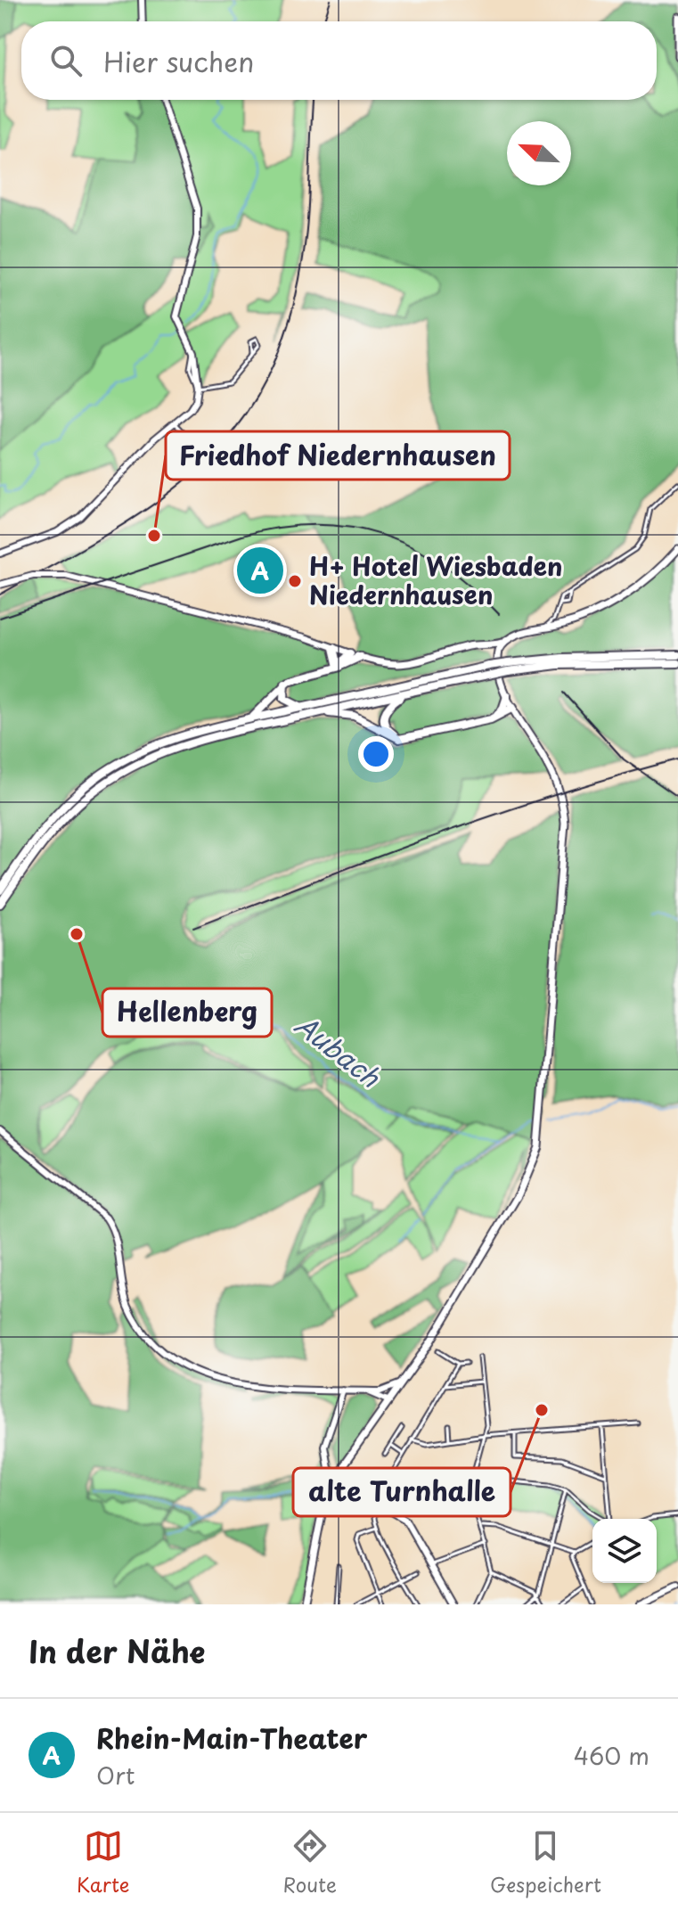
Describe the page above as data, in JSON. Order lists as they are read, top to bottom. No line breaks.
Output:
{"water":["Aubach"],"places":["Friedhof Niedernhausen","H+ Hotel Wiesbaden Niedernhausen","Hellenberg","alte Turnhalle"],"north":"top left","page":{"search":"Hier suchen","pins":"A","heading":"In der Nähe","list":[{"mark":"A","name":"Rhein-Main-Theater","note":"Ort","value":"460 m"}],"nav":["Karte","Route","Gespeichert"]}}
